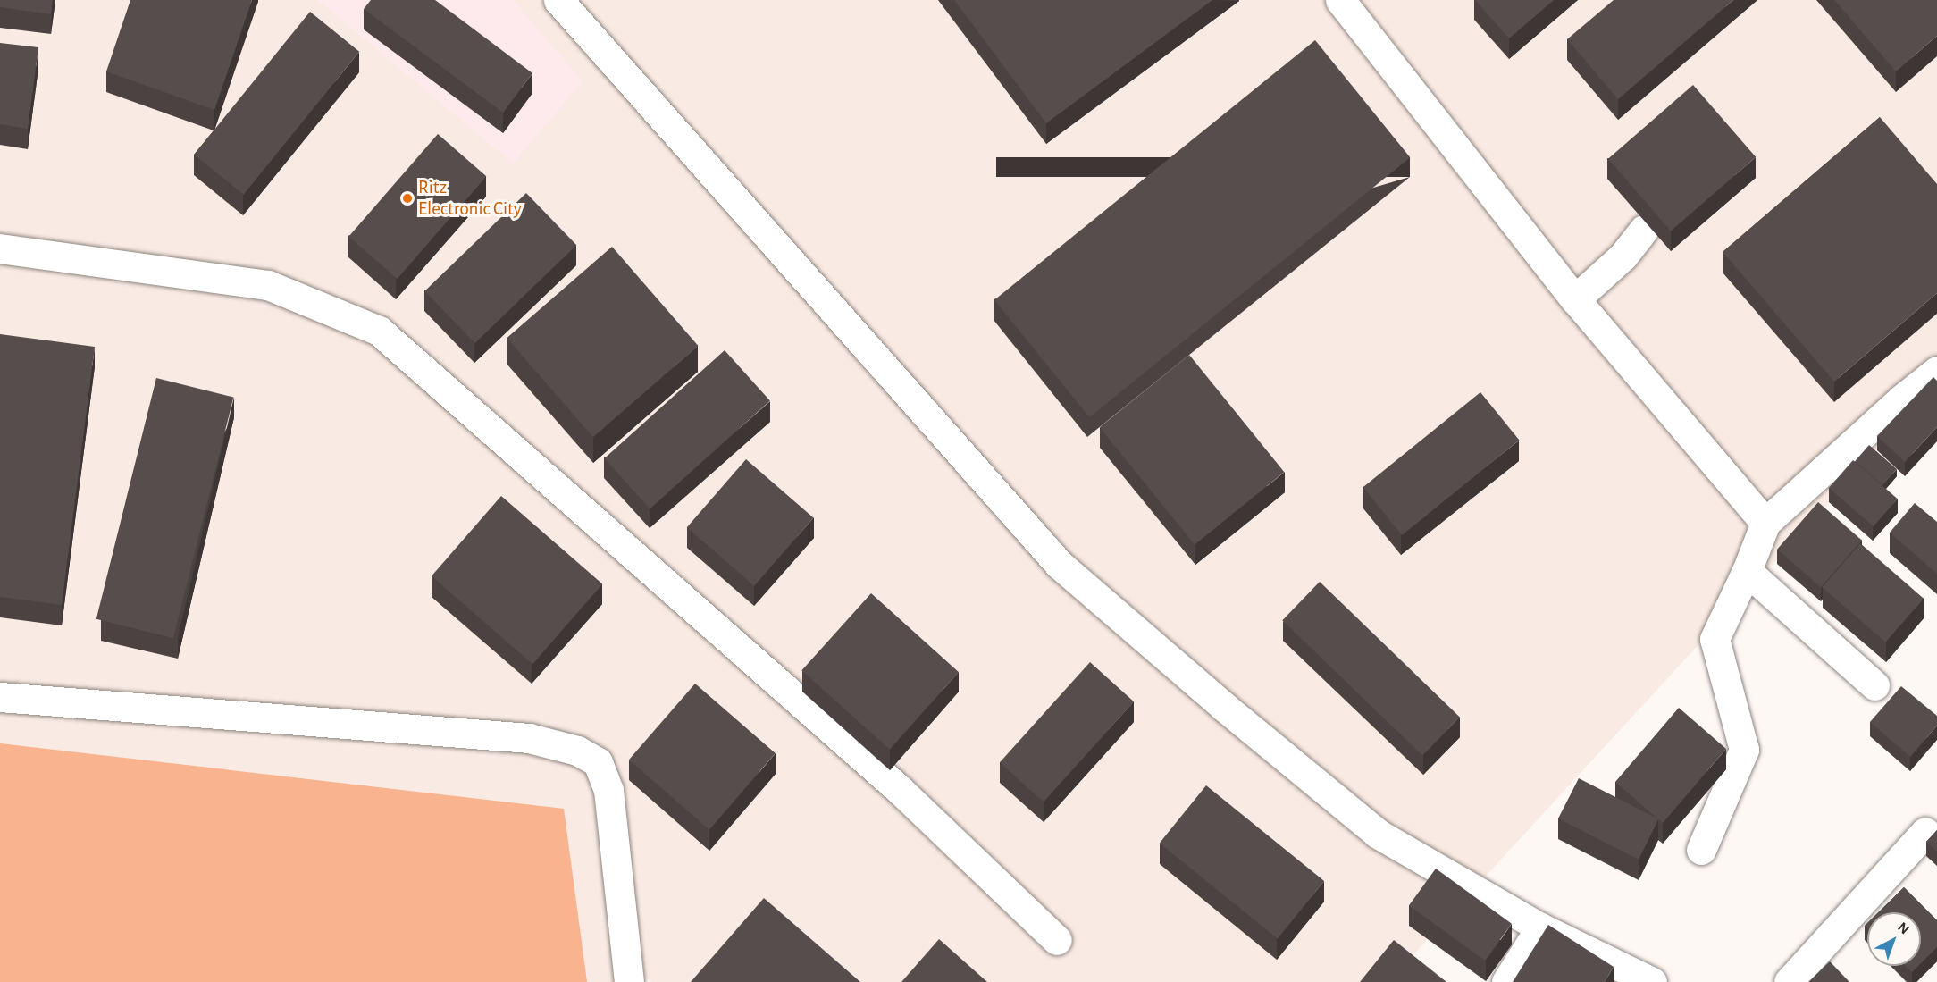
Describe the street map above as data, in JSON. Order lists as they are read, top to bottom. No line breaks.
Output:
{"places":["Ritz Electronic City"],"north":"top right"}
